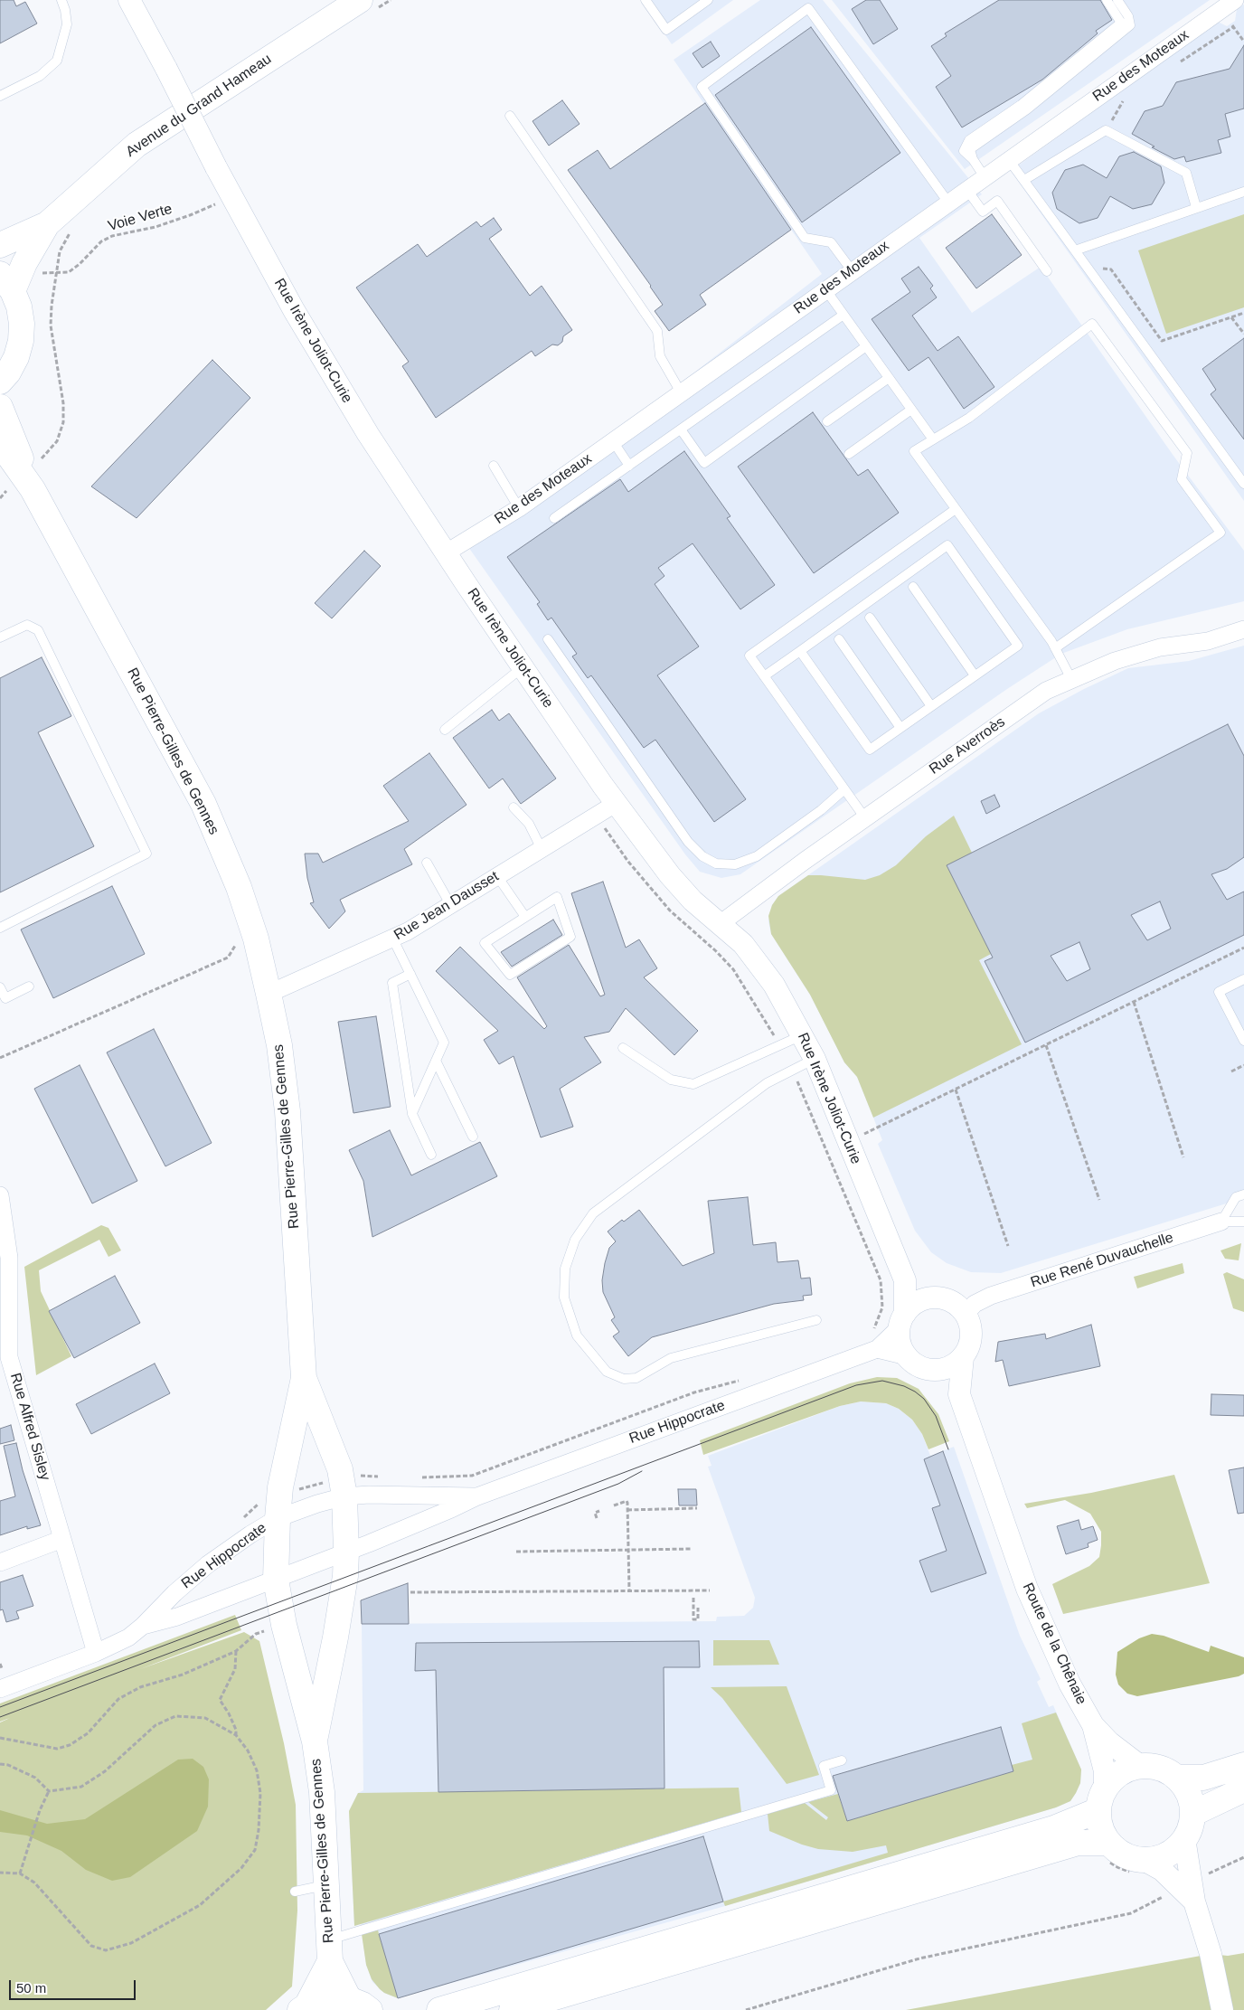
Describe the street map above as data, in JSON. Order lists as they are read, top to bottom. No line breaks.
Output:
{"streets":{"main road":["Avenue du Grand Hameau","Rue Pierre-Gilles de Gennes"],"street":["Rue des Moteaux","Rue Irène Joliot-Curie","Rue Averroès","Rue Jean Dausset","Rue René Duvauchelle","Rue Hippocrate","Rue Alfred Sisley","Route de la Chênaie"],"path":["Voie Verte"]},"crossings":[["Rue des Moteaux","Rue Irène Joliot-Curie"],["Avenue du Grand Hameau","Voie Verte"],["Rue Irène Joliot-Curie","Rue Averroès"],["Rue Irène Joliot-Curie","Rue Jean Dausset"],["Rue Irène Joliot-Curie","Rue René Duvauchelle"],["Rue Irène Joliot-Curie","Rue Hippocrate"],["Rue Pierre-Gilles de Gennes","Rue Jean Dausset"],["Rue Pierre-Gilles de Gennes","Rue Hippocrate"],["Rue René Duvauchelle","Rue Hippocrate"],["Rue Hippocrate","Rue Alfred Sisley"]],"scale_bar":"50 m"}
